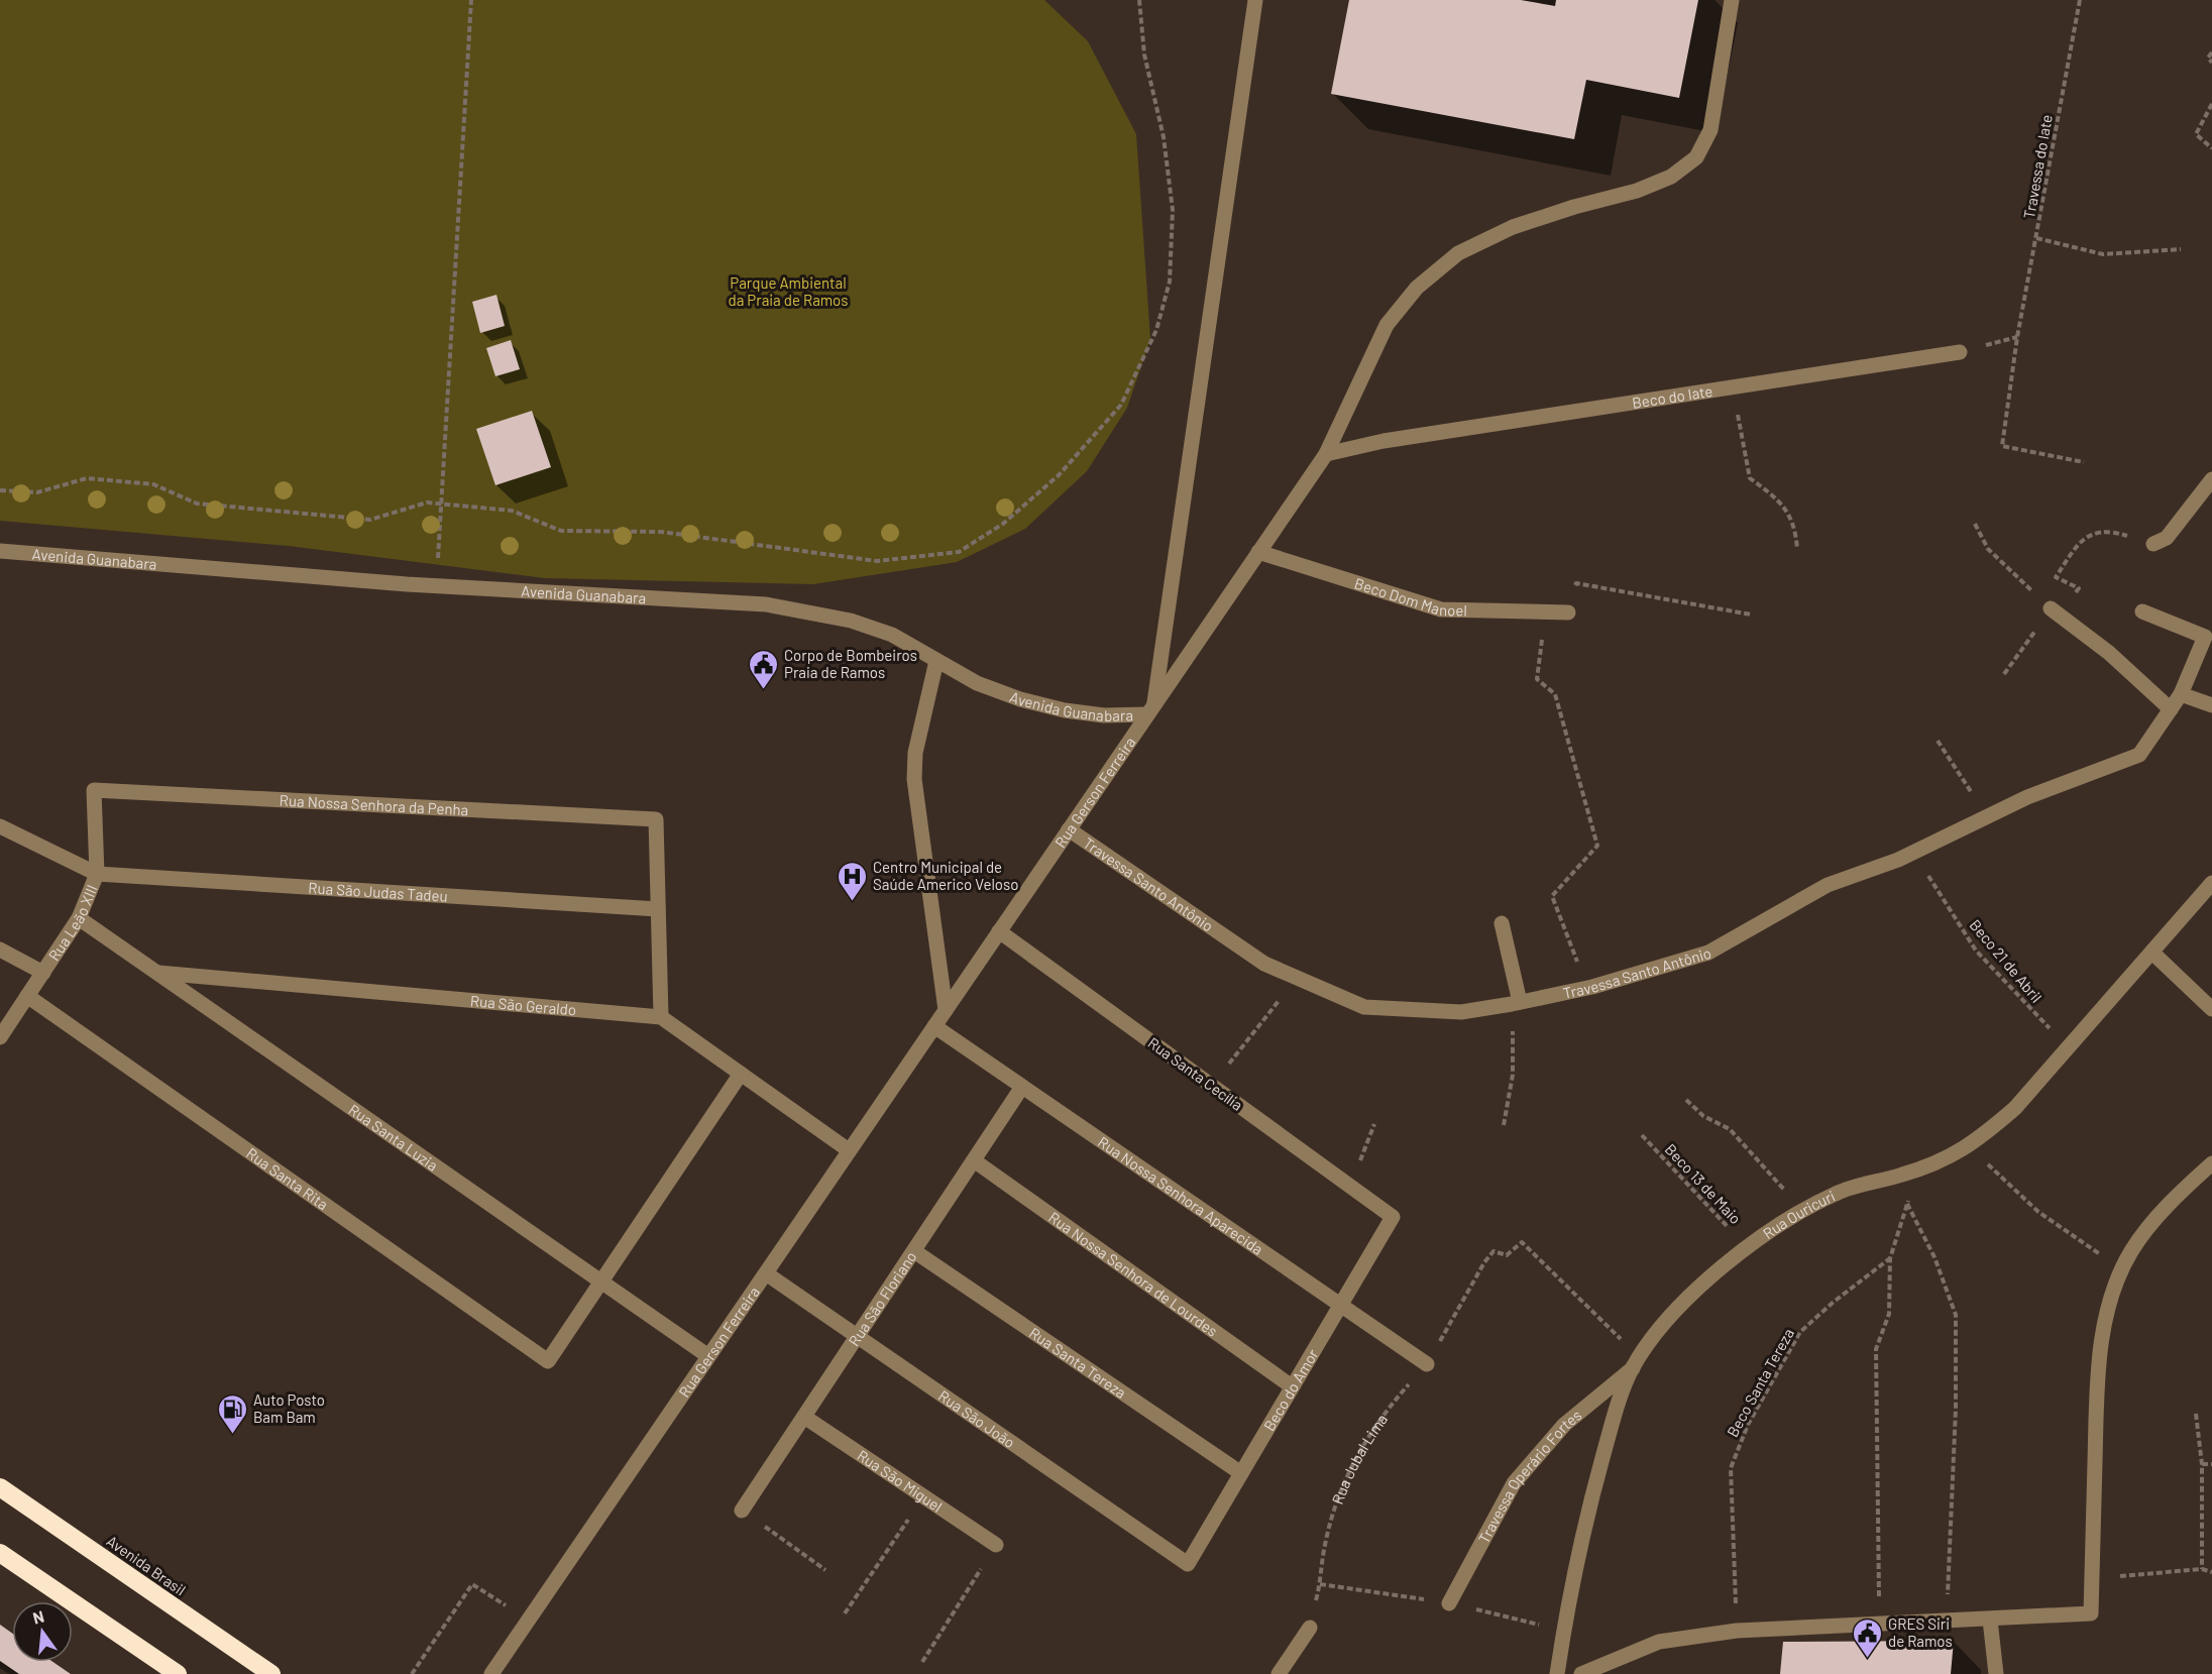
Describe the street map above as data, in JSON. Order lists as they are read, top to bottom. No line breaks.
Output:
{"streets":{"highway":["Avenida Brasil"],"street":["Beco do Iate","Avenida Guanabara","Beco Dom Manoel","Rua Gerson Ferreira","Rua Nossa Senhora da Penha","Travessa Santo Antônio","Rua São Judas Tadeu","Rua Leão XIII","Rua São Geraldo","Rua Santa Cecília","Rua Santa Luzia","Rua Santa Rita","Rua Nossa Senhora Aparecida","Rua Ouricuri","Rua Nossa Senhora de Lourdes","Rua São Floriano","Rua Santa Tereza","Beco do Amor","Rua São João","Travessa Operário Fortes","Rua São Miguel"],"path":["Travessa do Iate","Beco 21 de Abril","Beco 13 de Maio","Beco Santa Tereza","Rua Jubal Lima"]},"crossings":[["Beco do Iate","Rua Gerson Ferreira"],["Avenida Guanabara","Rua Gerson Ferreira"],["Beco Dom Manoel","Rua Gerson Ferreira"],["Rua Gerson Ferreira","Travessa Santo Antônio"],["Rua Gerson Ferreira","Rua Santa Cecília"],["Rua Gerson Ferreira","Rua Santa Luzia"],["Rua Gerson Ferreira","Rua Nossa Senhora Aparecida"],["Rua Gerson Ferreira","Rua São João"],["Rua Nossa Senhora da Penha","Rua São Judas Tadeu"],["Rua Nossa Senhora da Penha","Rua Leão XIII"],["Travessa Santo Antônio","Beco 21 de Abril"],["Rua São Judas Tadeu","Rua Leão XIII"],["Rua Leão XIII","Rua Santa Luzia"],["Rua Leão XIII","Rua Santa Rita"],["Beco 21 de Abril","Rua Ouricuri"],["Rua São Geraldo","Rua Santa Luzia"],["Rua Santa Cecília","Beco do Amor"],["Rua Santa Luzia","Rua Santa Rita"],["Beco 13 de Maio","Rua Ouricuri"],["Rua Nossa Senhora Aparecida","Rua São Floriano"],["Rua Nossa Senhora Aparecida","Beco do Amor"],["Rua Nossa Senhora Aparecida","Rua Jubal Lima"],["Rua Ouricuri","Rua Jubal Lima"],["Rua Ouricuri","Travessa Operário Fortes"],["Rua Nossa Senhora de Lourdes","Rua São Floriano"],["Rua Nossa Senhora de Lourdes","Beco do Amor"],["Rua São Floriano","Rua Santa Tereza"],["Rua São Floriano","Rua São João"],["Rua São Floriano","Rua São Miguel"],["Rua Santa Tereza","Beco do Amor"],["Beco do Amor","Rua São João"],["Rua Jubal Lima","Travessa Operário Fortes"]],"parks":["Parque Ambiental da Praia de Ramos"],"places":{"public building":["Corpo de Bombeiros Praia de Ramos","GRES Siri de Ramos"],"hospital":["Centro Municipal de Saúde Americo Veloso"],"fuel station":["Auto Posto Bam Bam"]},"north":"top"}
